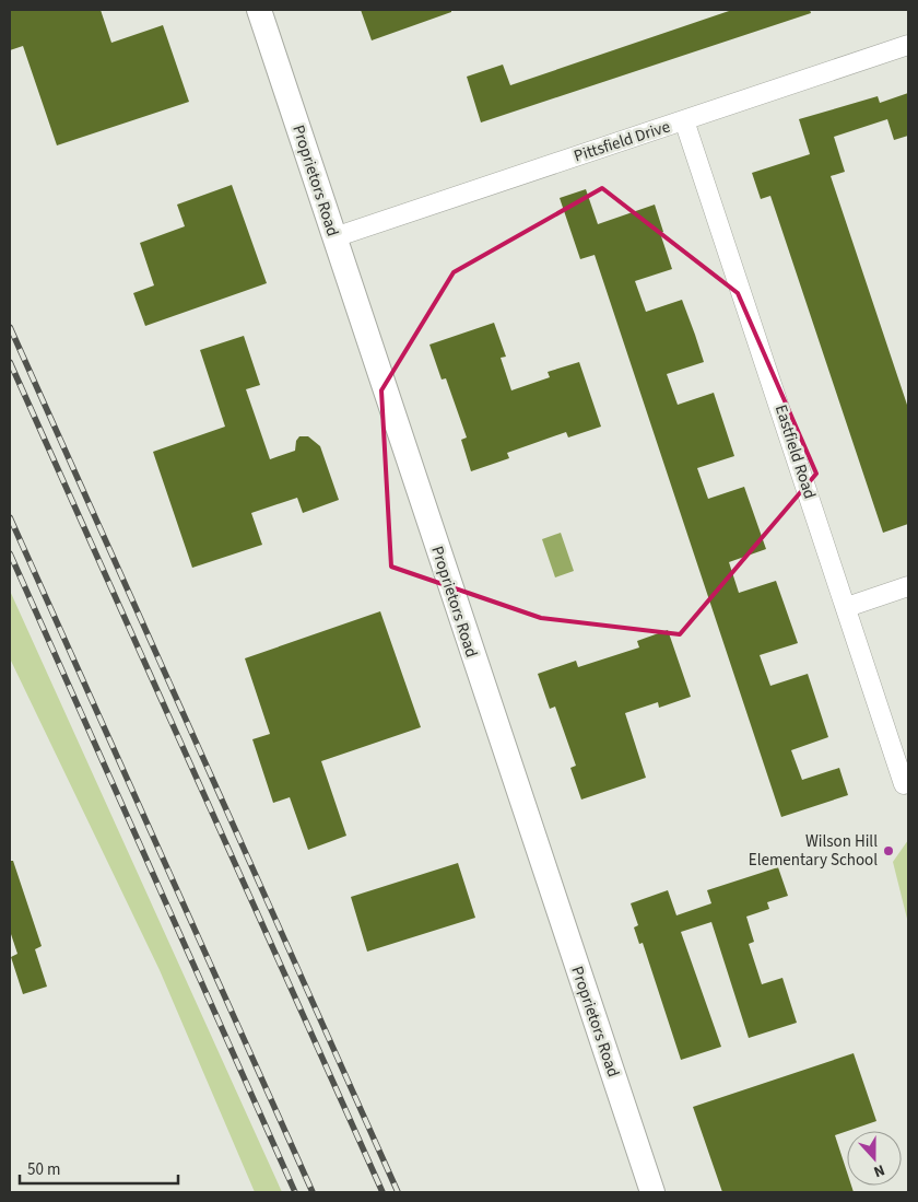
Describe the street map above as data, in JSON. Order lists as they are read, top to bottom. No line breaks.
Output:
{"streets":{"street":["Pittsfield Drive","Proprietors Road","Eastfield Road"]},"crossings":[["Pittsfield Drive","Proprietors Road"],["Pittsfield Drive","Eastfield Road"]],"places":["Wilson Hill Elementary School"],"scale_bar":"50 m","north":"bottom"}
